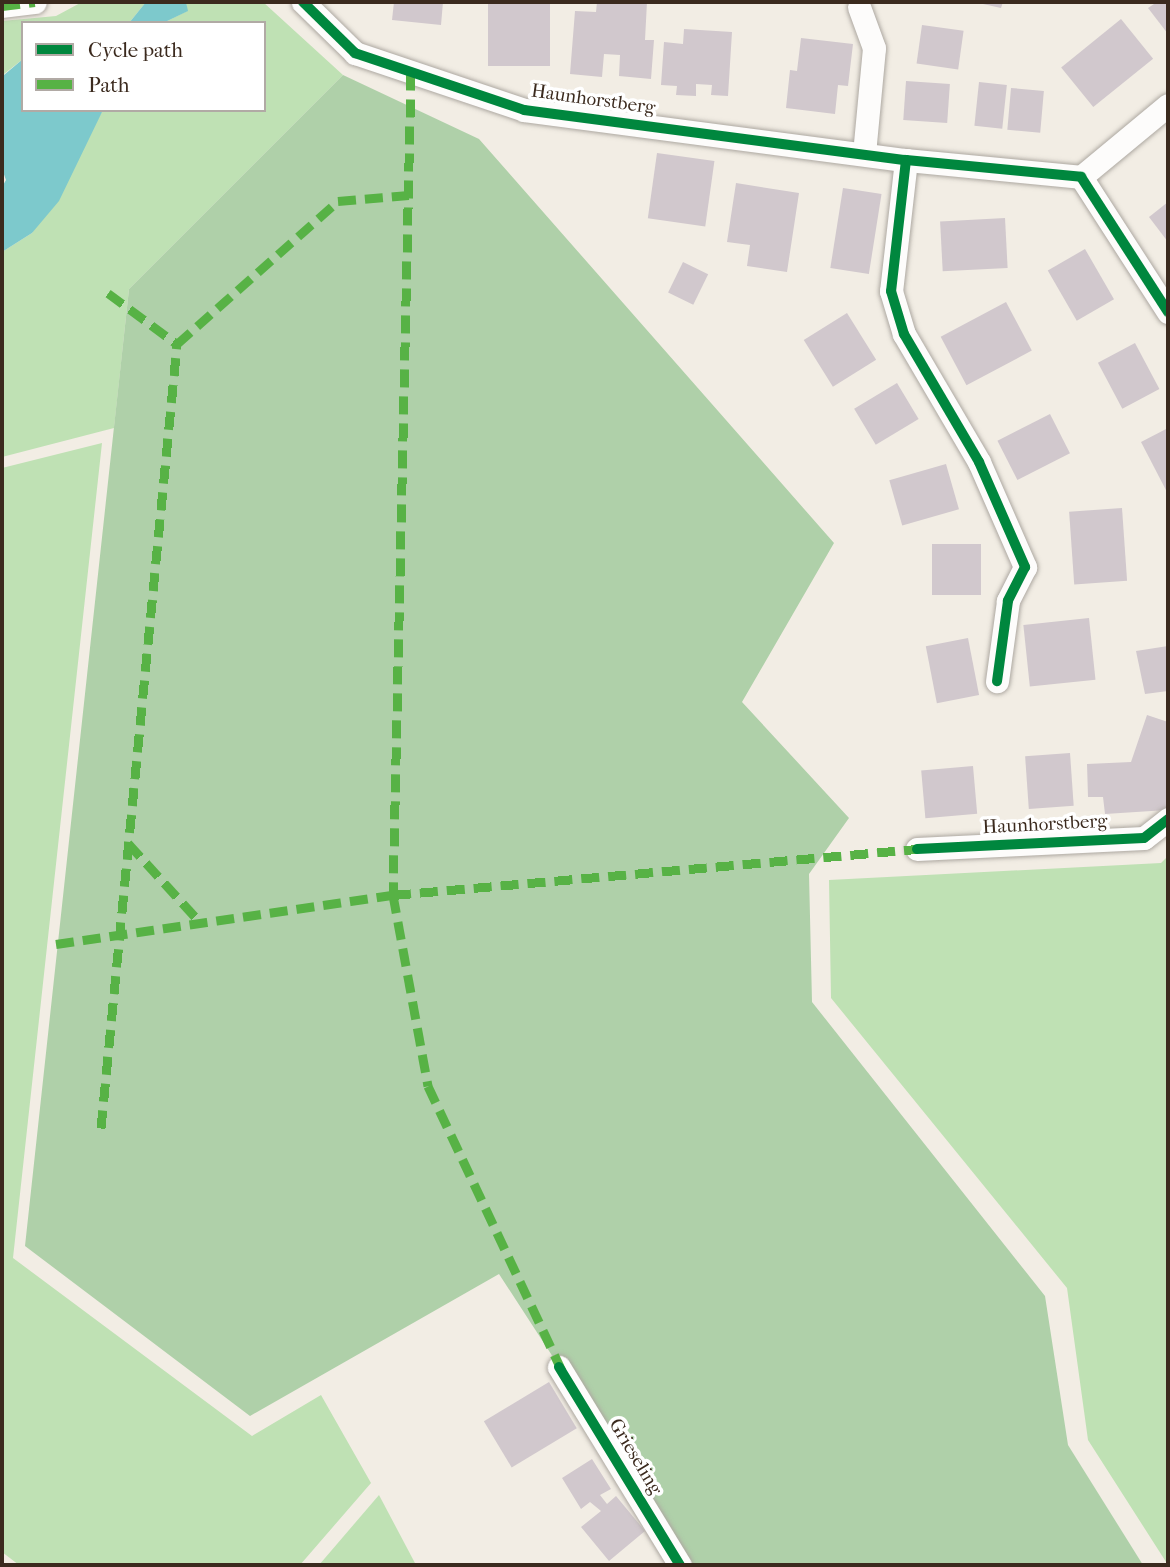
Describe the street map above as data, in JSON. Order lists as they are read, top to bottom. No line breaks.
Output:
{"streets":{"street":["Haunhorstberg","Grieseling"]},"legend":["Cycle path","Path"]}
